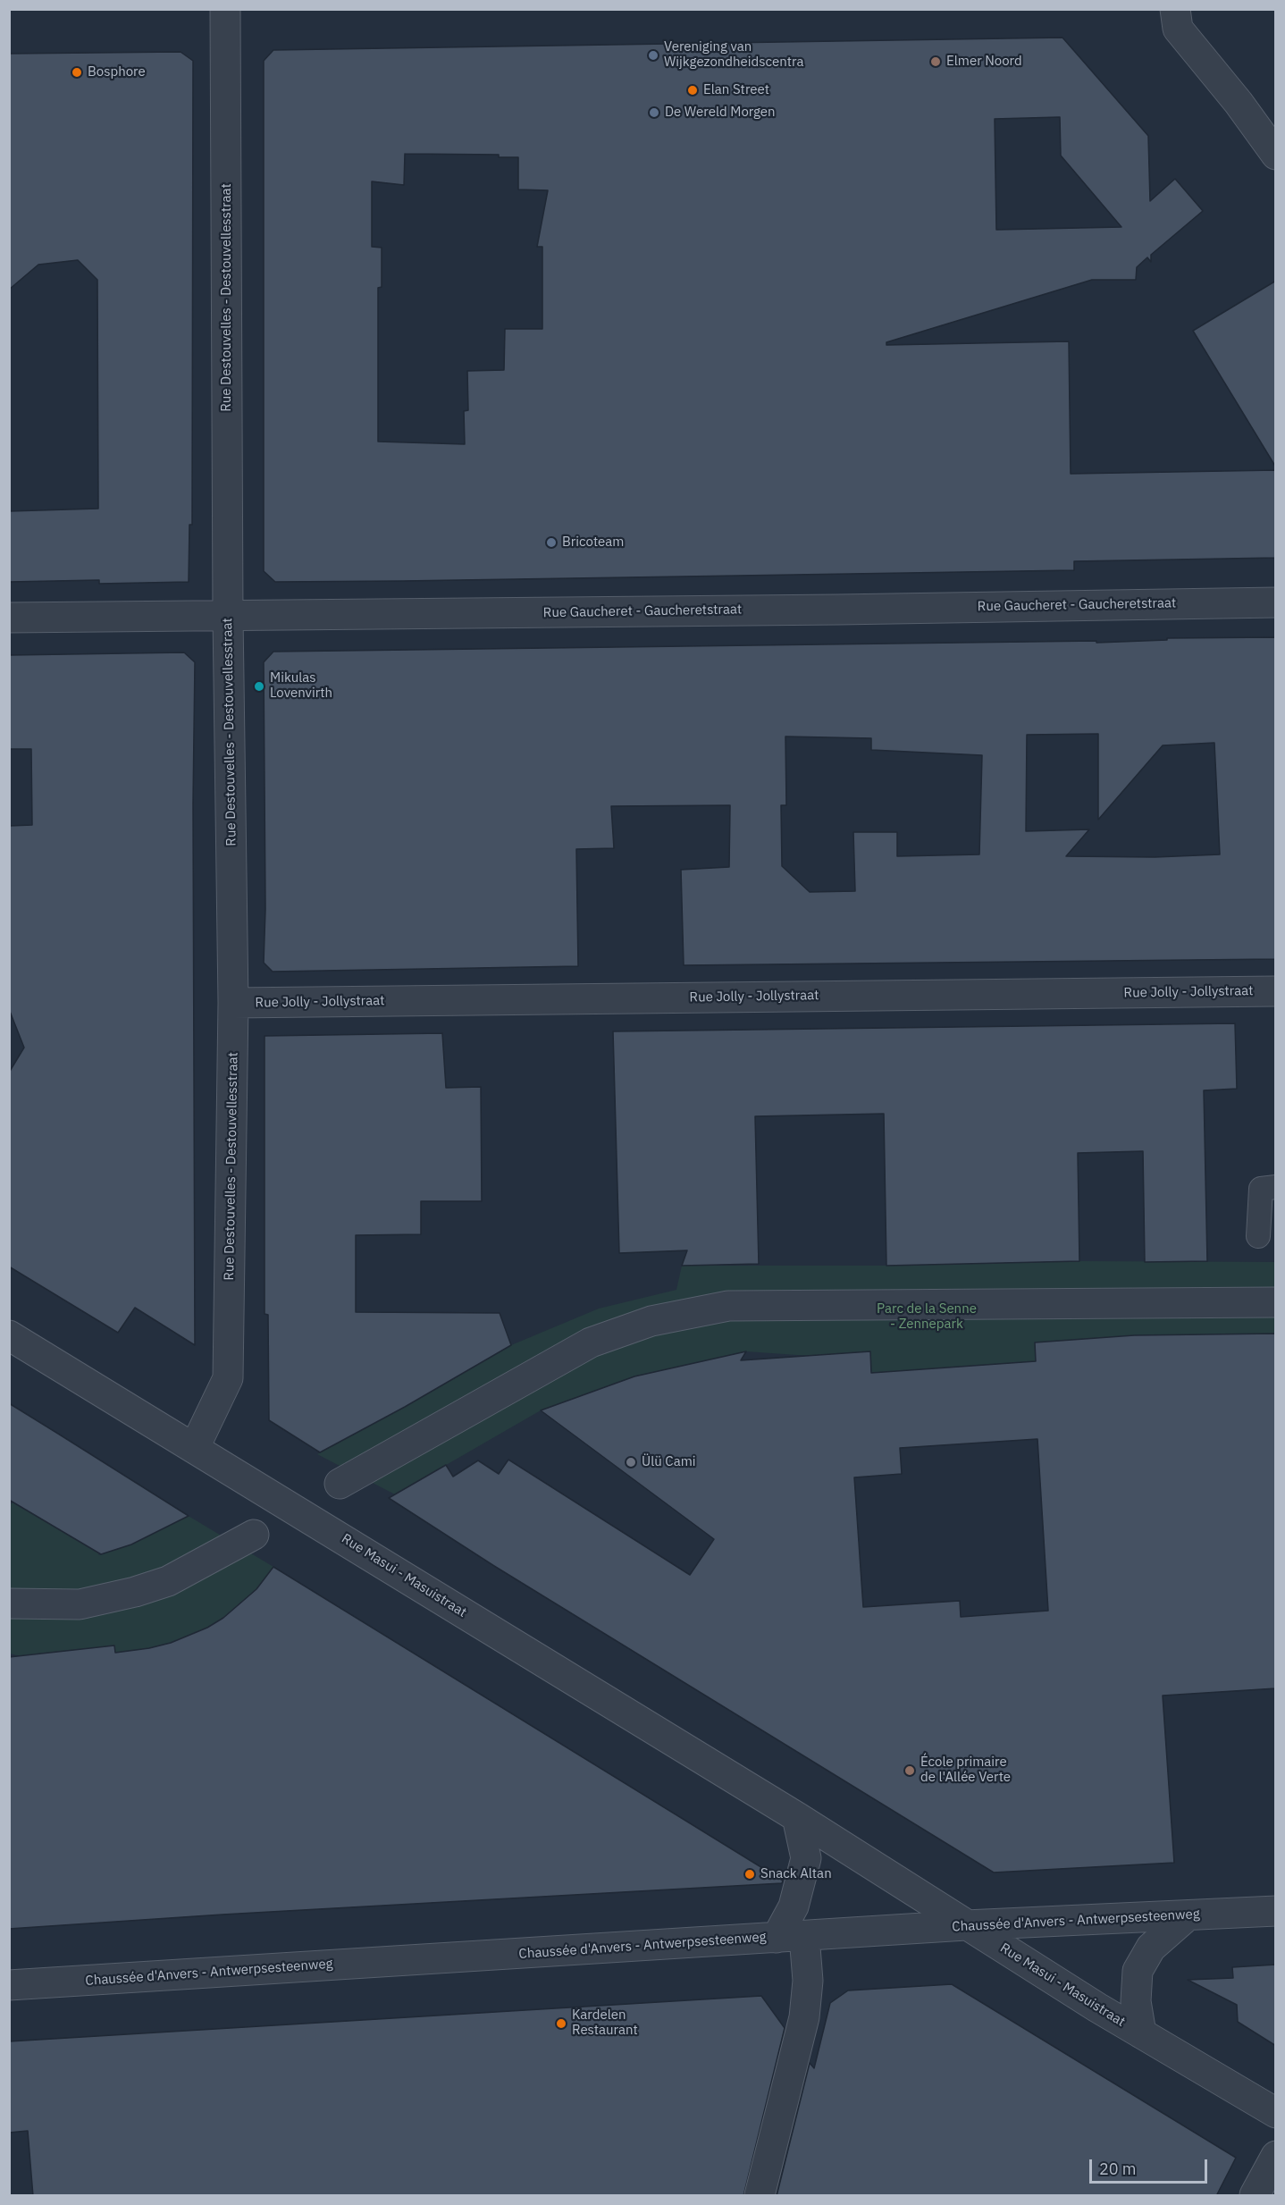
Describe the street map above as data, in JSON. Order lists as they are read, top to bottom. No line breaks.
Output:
{"streets":{"street":["Rue Destouvelles - Destouvellesstraat","Rue Gaucheret - Gaucheretstraat","Rue Jolly - Jollystraat","Rue Masui - Masuistraat","Chaussée d'Anvers - Antwerpsesteenweg"]},"crossings":[["Rue Destouvelles - Destouvellesstraat","Rue Gaucheret - Gaucheretstraat"],["Rue Destouvelles - Destouvellesstraat","Rue Jolly - Jollystraat"],["Rue Destouvelles - Destouvellesstraat","Rue Masui - Masuistraat"],["Rue Masui - Masuistraat","Chaussée d'Anvers - Antwerpsesteenweg"]],"parks":["Parc de la Senne - Zennepark"],"places":["Vereniging van Wijkgezondheidscentra","Elmer Noord","Bosphore","Elan Street","De Wereld Morgen","Bricoteam","Mikulas Lovenvirth","Ülü Cami","École primaire de l'Allée Verte","Snack Altan","Kardelen Restaurant"],"scale_bar":"20 m"}
